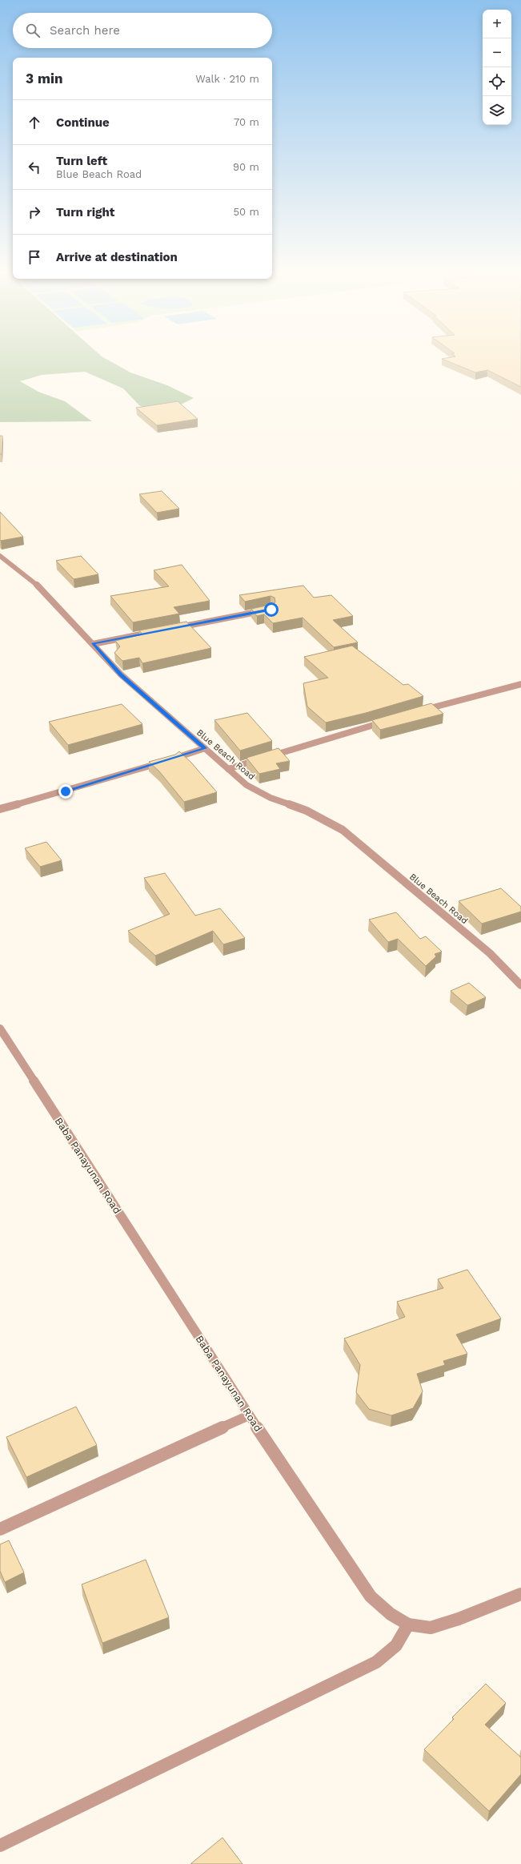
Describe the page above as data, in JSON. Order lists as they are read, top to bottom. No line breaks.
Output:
{"streets":{"street":["Blue Beach Road","Baba Panayunan Road"]},"page":{"map_buttons":["+","−"],"search":"Search here","heading":["3 min","Walk · 210 m"],"list":[["Continue","70 m"],["Turn left","Blue Beach Road","90 m"],["Turn right","50 m"],"Arrive at destination"]}}
